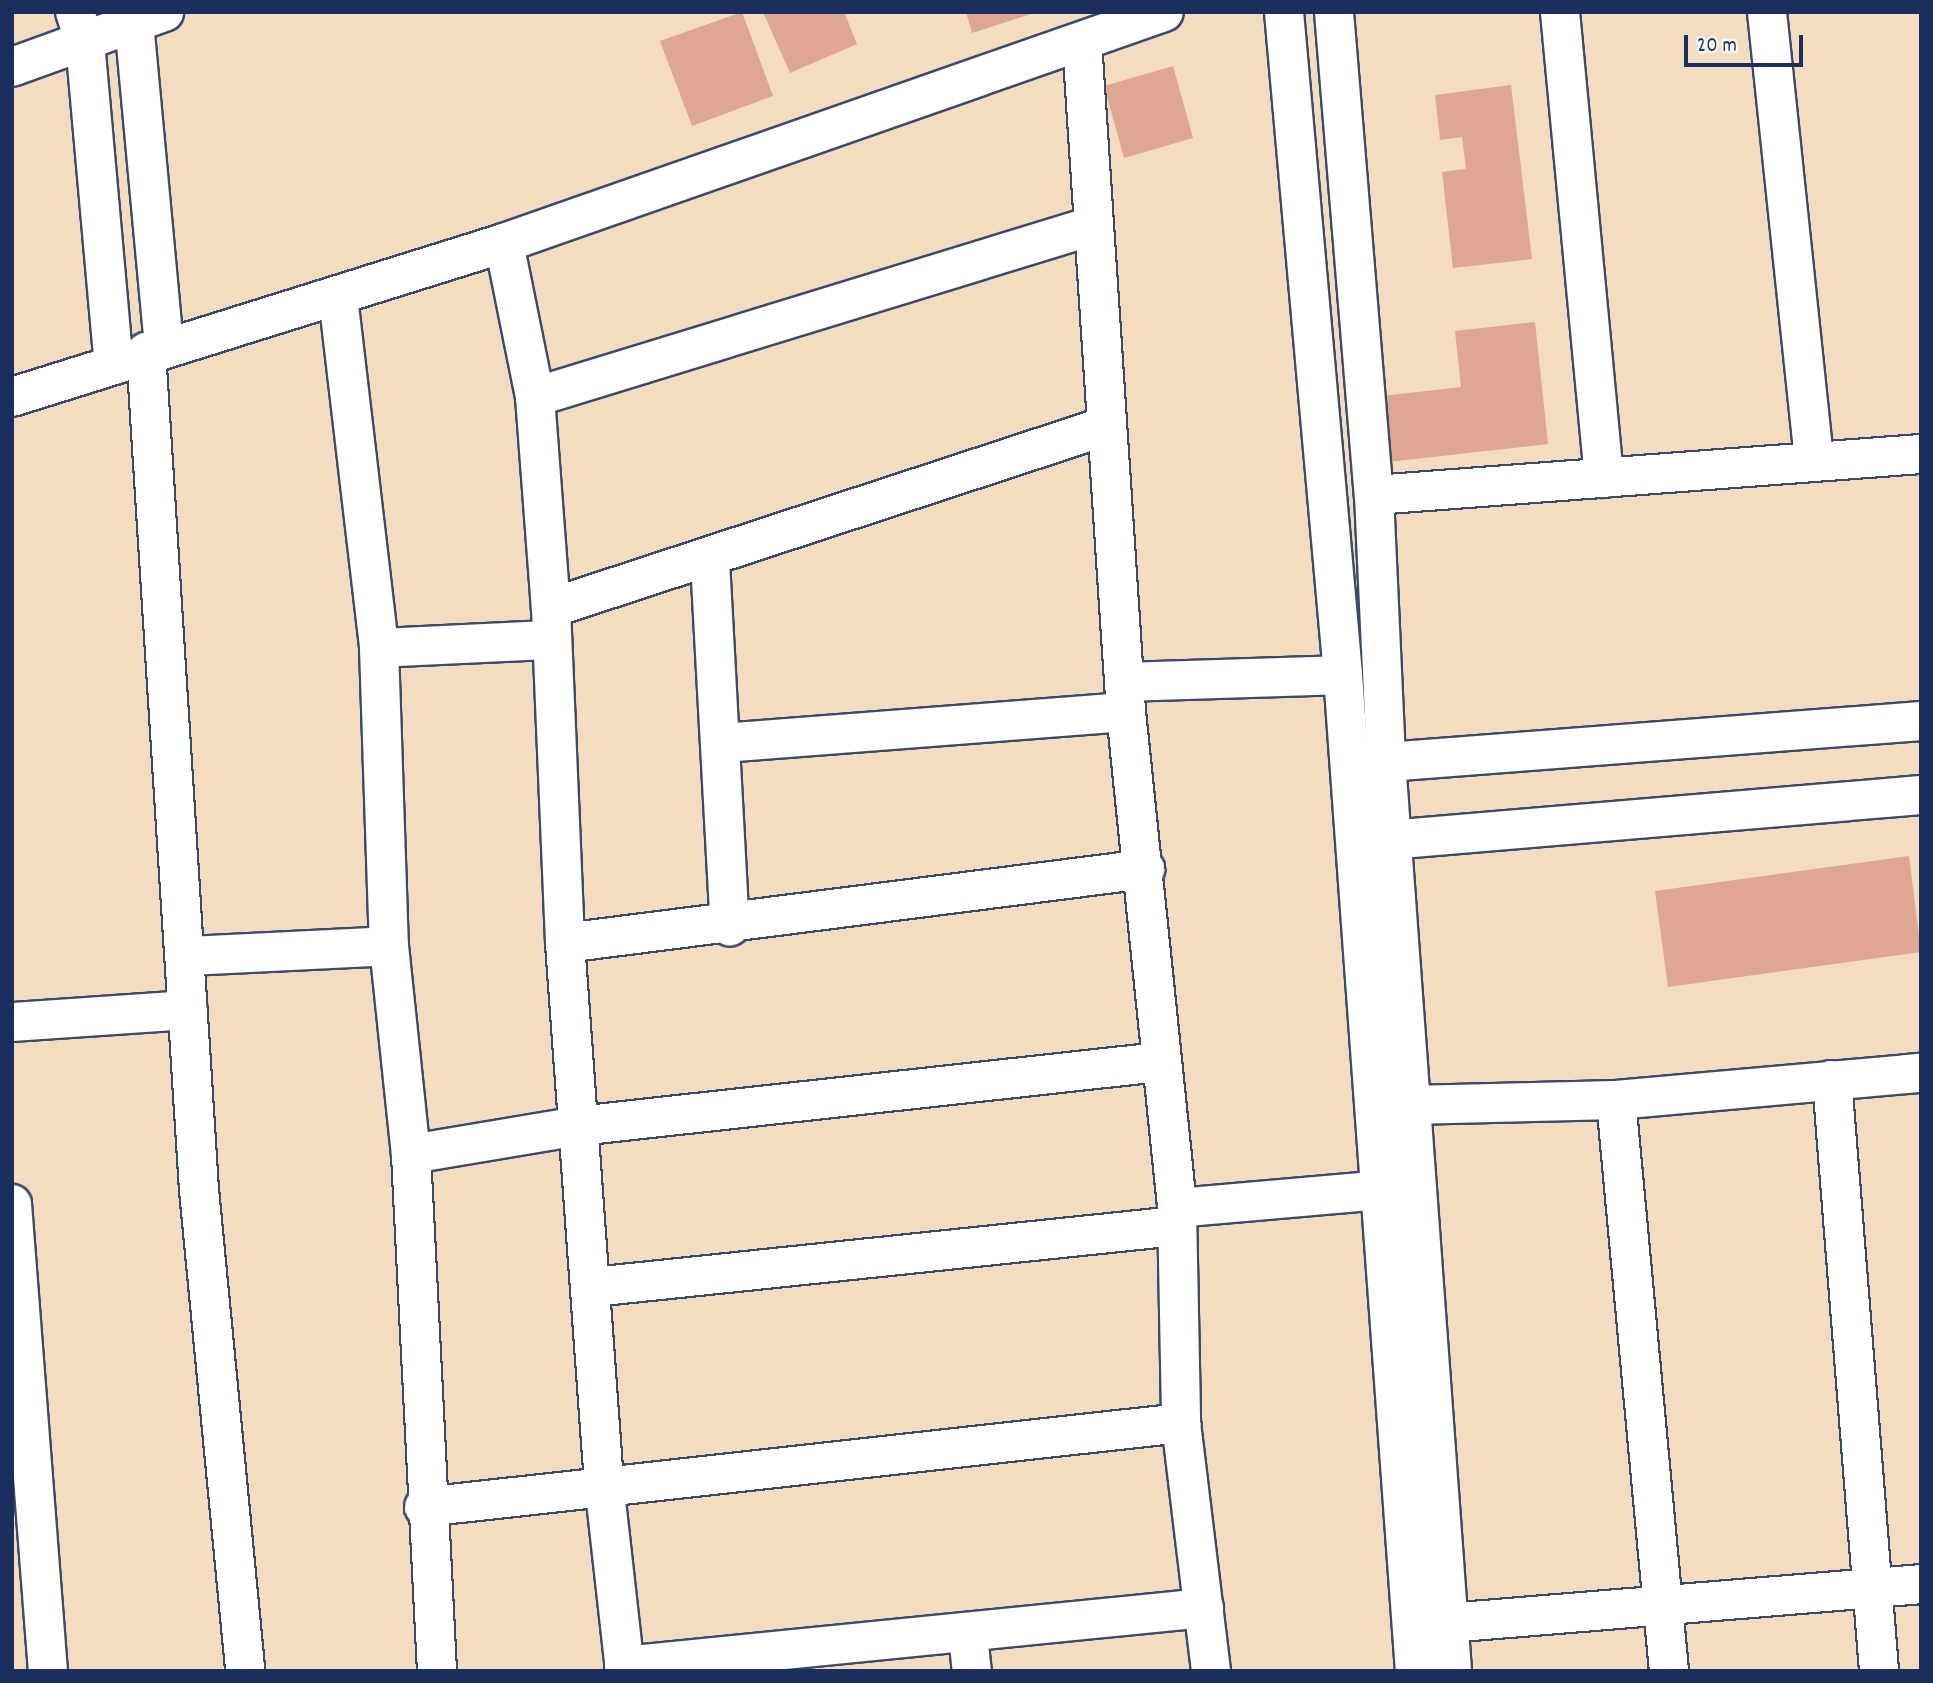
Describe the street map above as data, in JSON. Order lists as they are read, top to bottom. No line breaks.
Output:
{"scale_bar":"20 m"}
